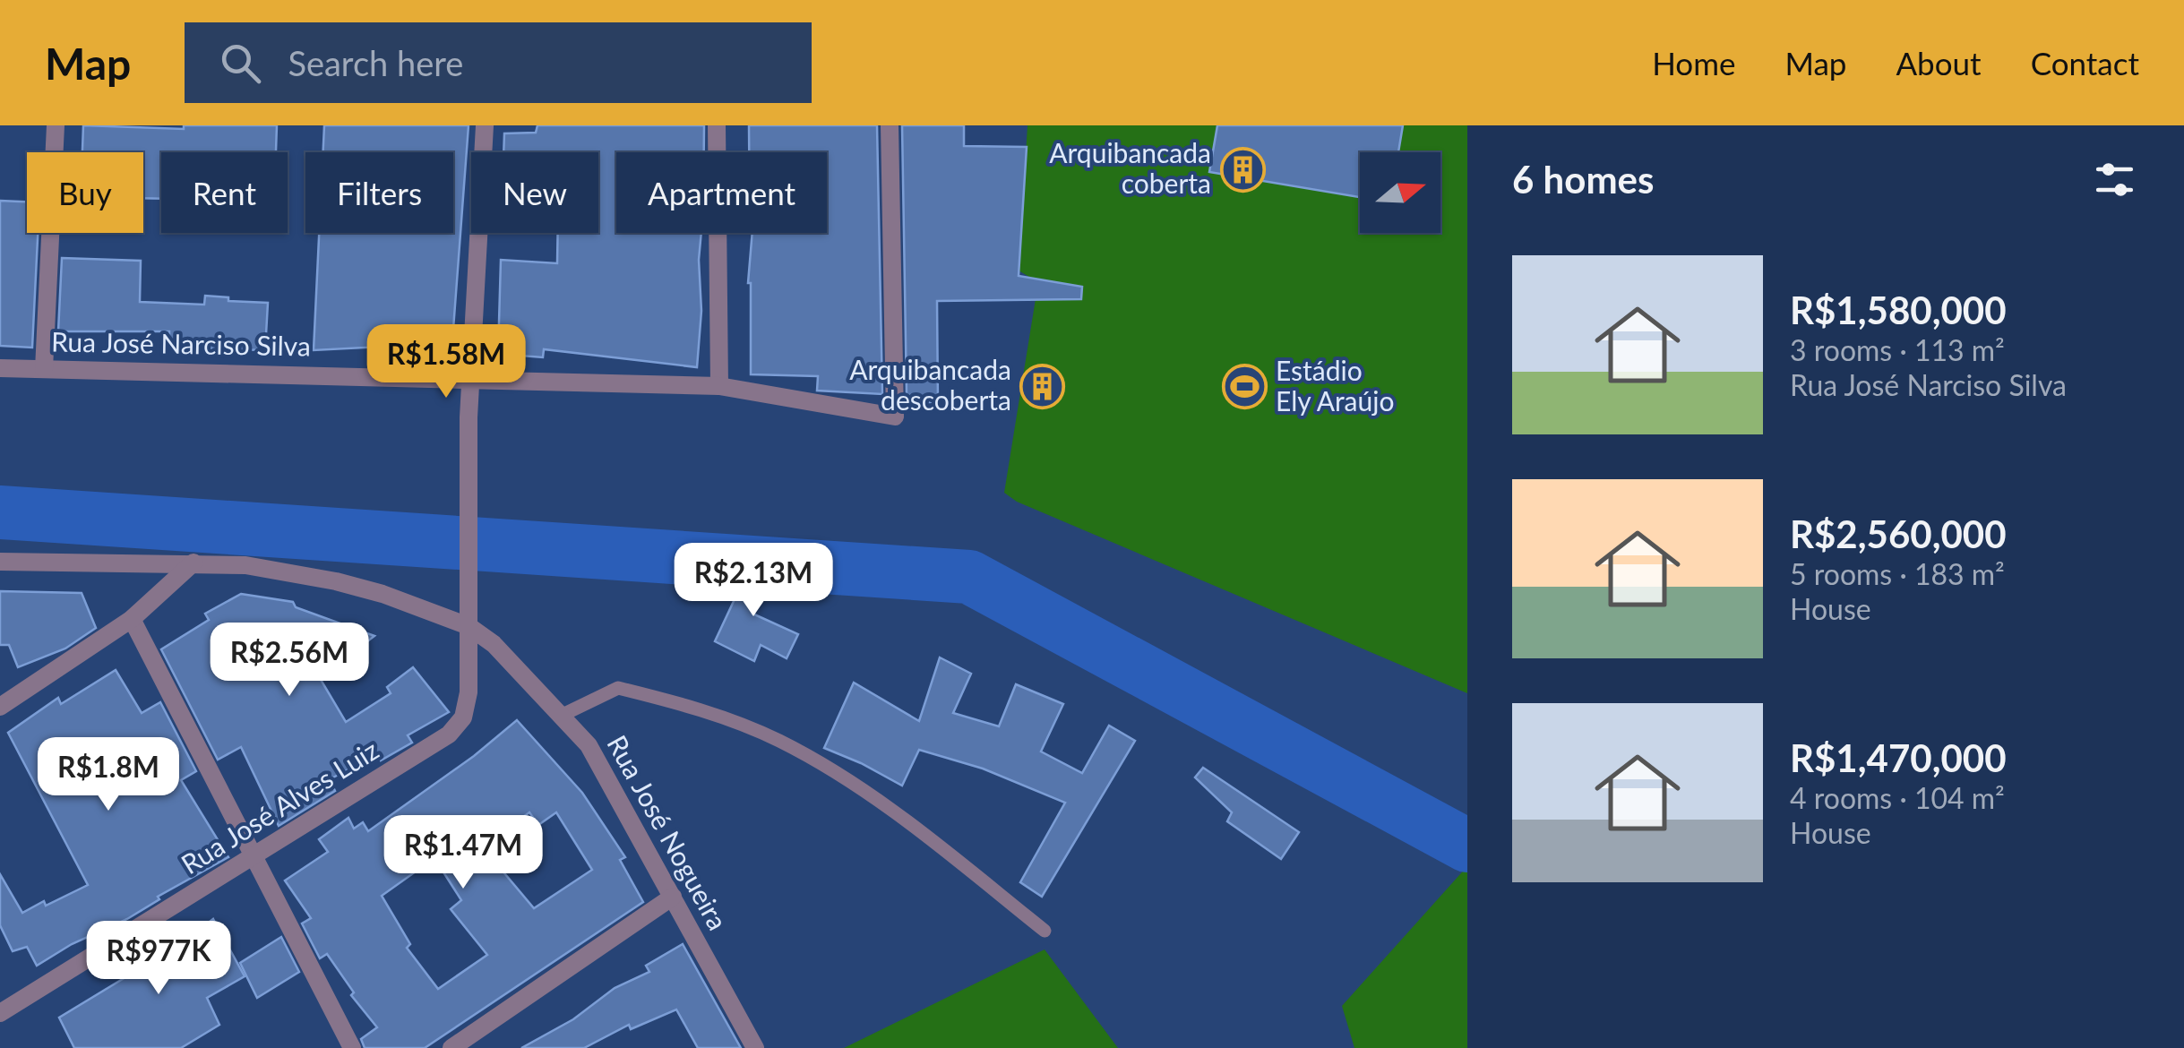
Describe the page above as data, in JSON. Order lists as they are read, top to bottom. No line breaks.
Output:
{"streets":{"street":["Rua José Narciso Silva","Rua José Alves Luiz","Rua José Nogueira"]},"crossings":[["Rua José Narciso Silva","Rua José Alves Luiz"],["Rua José Alves Luiz","Rua José Nogueira"]],"places":{"building":["Arquibancada coberta","Arquibancada descoberta"],"sports":["Estádio Ely Araújo"]},"north":"right","page":{"header":"Map","search":"Search here","nav":["Home","Map","About","Contact"],"heading":"6 homes","chip":["Buy","Rent","Filters","New","Apartment"],"list":[{"name":"R$1,580,000","note":"3 rooms · 113 m² · Rua José Narciso Silva"},{"name":"R$2,560,000","note":"5 rooms · 183 m² · House"},{"name":"R$1,470,000","note":"4 rooms · 104 m² · House"}],"price":["R$1.58M","R$2.13M","R$2.56M","R$1.8M","R$1.47M","R$977K"]}}
